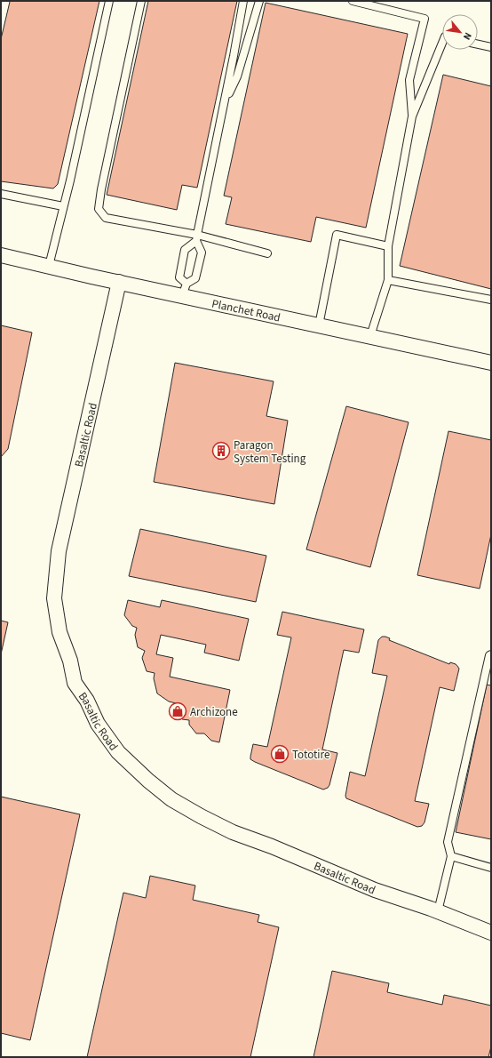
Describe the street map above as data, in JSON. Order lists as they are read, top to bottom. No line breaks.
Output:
{"streets":{"street":["Planchet Road","Basaltic Road"]},"crossings":[["Planchet Road","Basaltic Road"]],"places":{"building":["Paragon System Testing"],"shop":["Archizone","Tototire"]},"north":"bottom right"}
